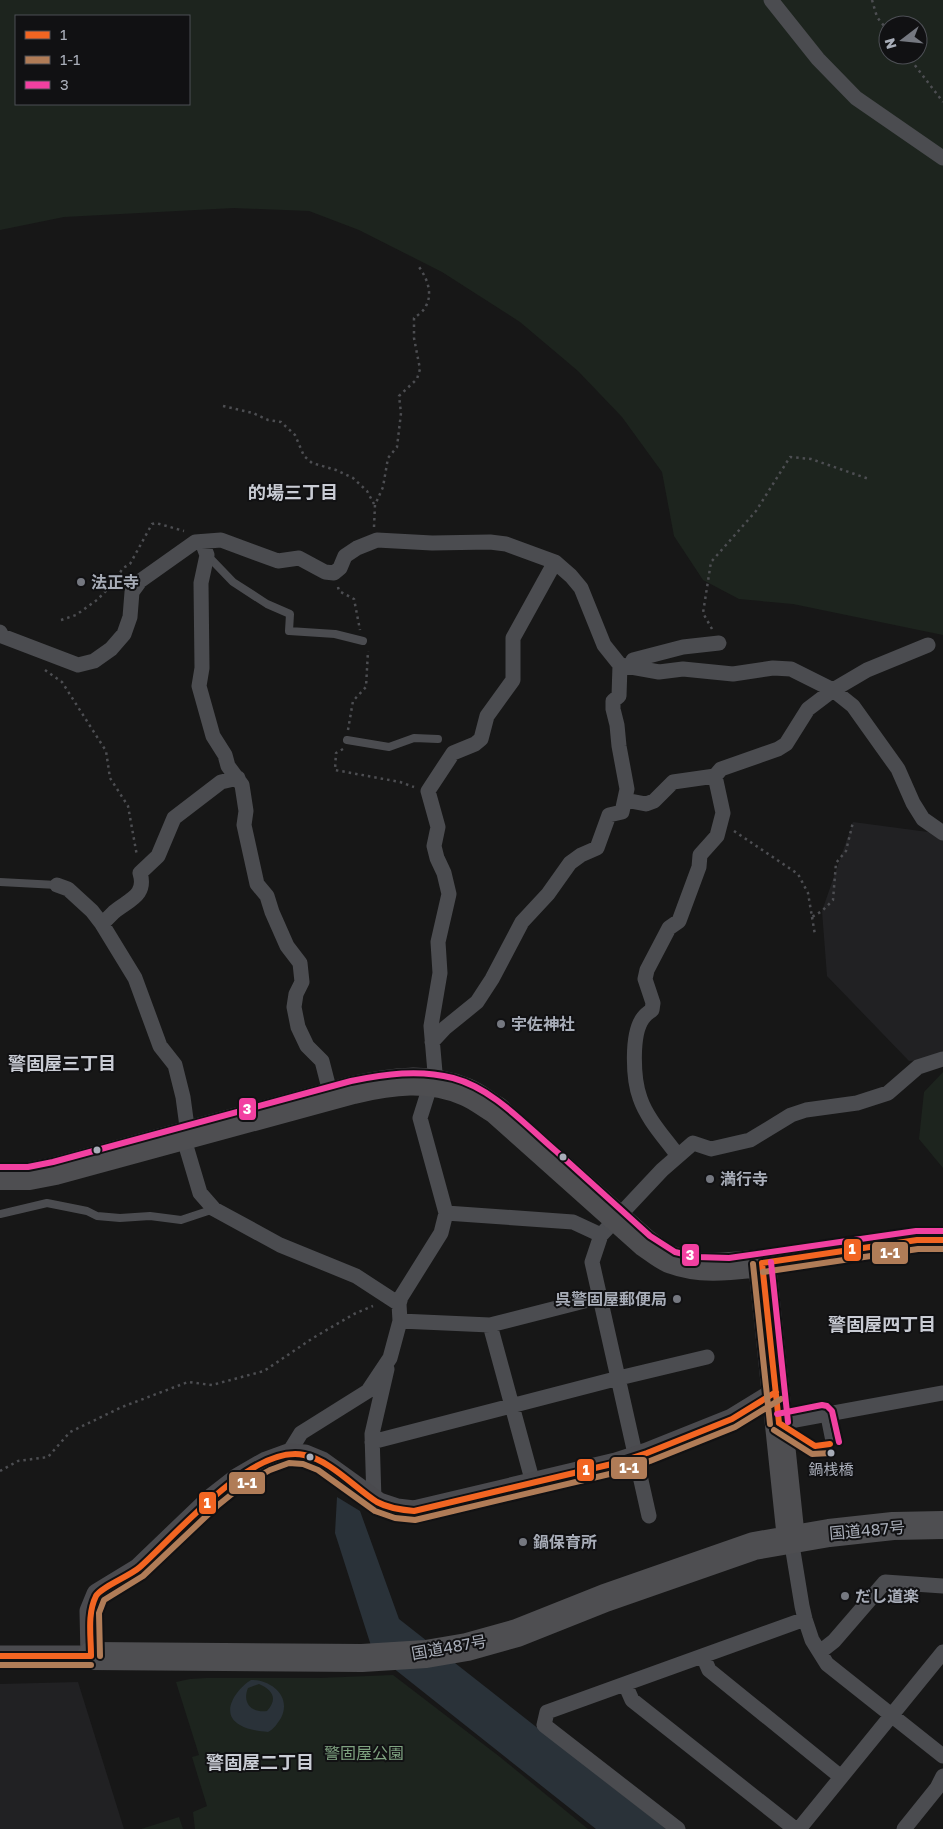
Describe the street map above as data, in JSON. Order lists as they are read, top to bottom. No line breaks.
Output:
{"streets":{"highway":["国道487号"]},"districts":["的場三丁目","警固屋三丁目","警固屋四丁目","警固屋二丁目"],"parks":["警固屋公園"],"places":["法正寺","宇佐神社","満行寺","呉警固屋郵便局","鍋桟橋","鍋保育所","だし道楽"],"lines":["transit line 3","transit line 1","transit line 1-1"],"legend":["1","1-1","3"],"north":"left"}
